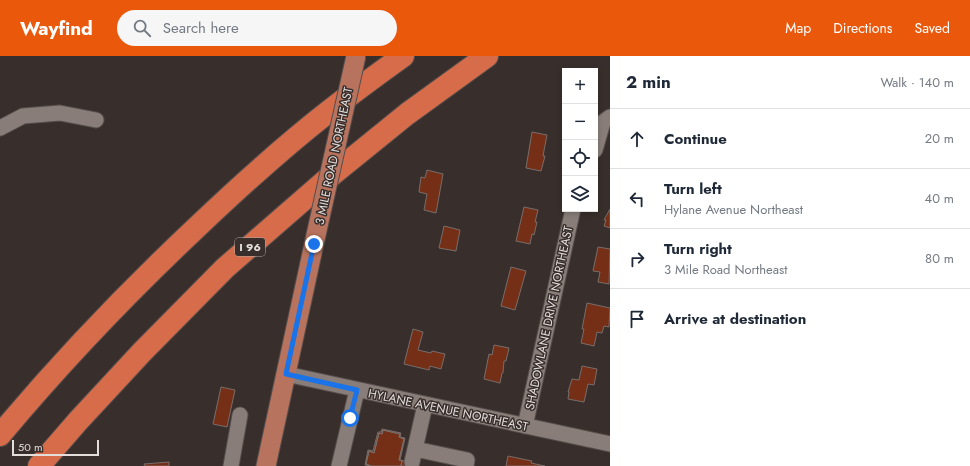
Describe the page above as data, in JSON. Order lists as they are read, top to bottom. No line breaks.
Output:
{"streets":{"highway":["I 96"],"main road":["3 MILE ROAD NORTHEAST"],"street":["SHADOWLANE DRIVE NORTHEAST","HYLANE AVENUE NORTHEAST"]},"crossings":[["3 MILE ROAD NORTHEAST","HYLANE AVENUE NORTHEAST"],["SHADOWLANE DRIVE NORTHEAST","HYLANE AVENUE NORTHEAST"]],"scale_bar":"50 m","page":{"header":"Wayfind","search":"Search here","nav":["Map","Directions","Saved"],"heading":["2 min","Walk · 140 m"],"map_buttons":["+","−"],"list":[["Continue","20 m"],["Turn left","Hylane Avenue Northeast","40 m"],["Turn right","3 Mile Road Northeast","80 m"],"Arrive at destination"],"scale":"50 m"}}
